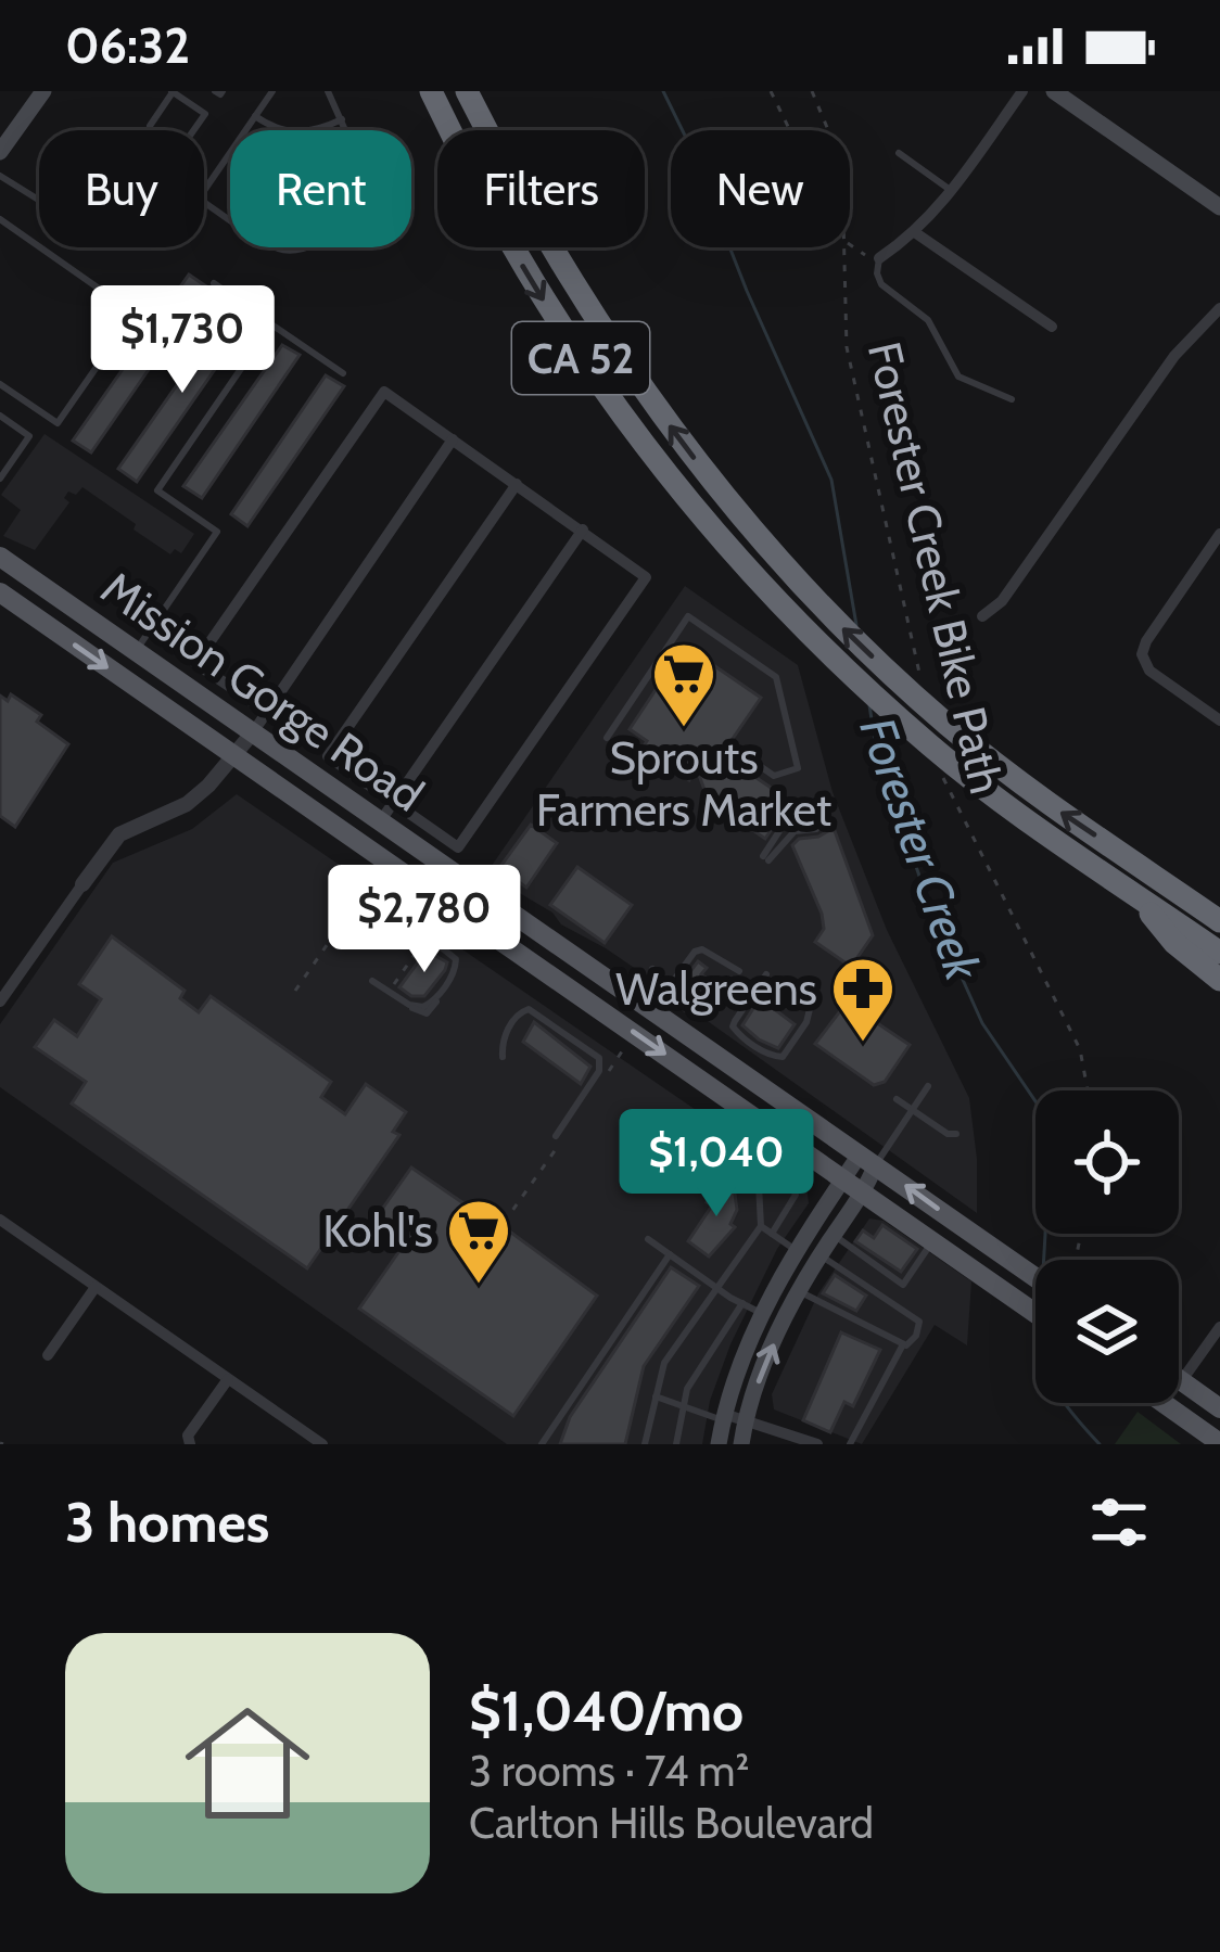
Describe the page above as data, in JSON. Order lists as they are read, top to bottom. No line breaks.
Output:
{"streets":{"highway":["CA 52"],"main road":["Mission Gorge Road"],"path":["Forester Creek Bike Path"]},"crossings":[["CA 52","Forester Creek Bike Path"]],"water":["Forester Creek"],"places":{"supermarket":["Sprouts Farmers Market","Kohl's"],"pharmacy":["Walgreens"]},"page":{"status":"06:32","chip":["Buy","Rent","Filters","New"],"price":["$1,730","$2,780","$1,040"],"heading":"3 homes","list":[{"name":"$1,040/mo","note":"3 rooms · 74 m² · Carlton Hills Boulevard"}]}}
